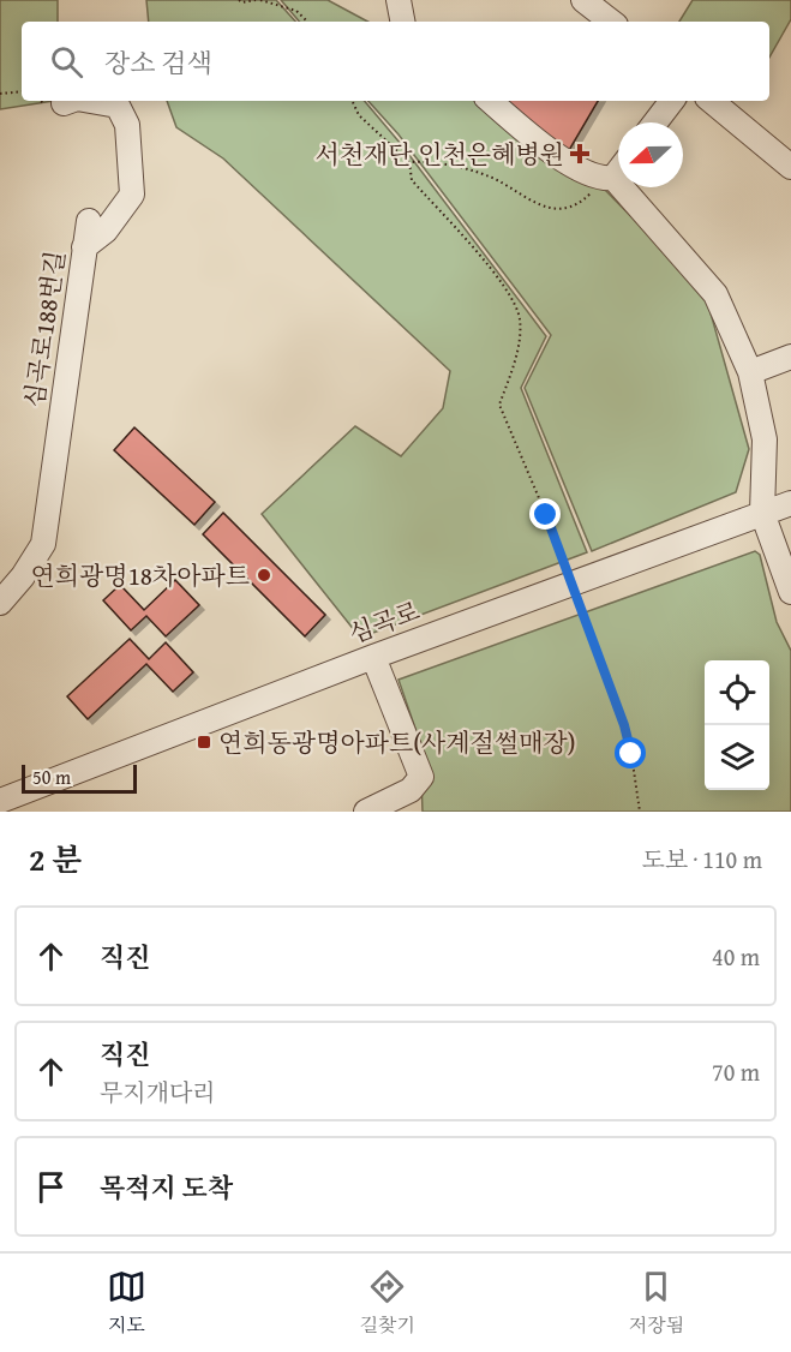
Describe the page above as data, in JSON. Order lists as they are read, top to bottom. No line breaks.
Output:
{"streets":{"street":["심곡로188번길","심곡로"]},"places":{"health":["서천재단 인천은혜병원"],"other":["연희광명18차아파트"],"transit":["연희동광명아파트(사계절썰매장)"]},"scale_bar":"50 m","north":"left","page":{"search":"장소 검색","scale":"50 m","heading":["2 분","도보 · 110 m"],"list":[["직진","40 m"],["직진","무지개다리","70 m"],"목적지 도착"],"nav":["지도","길찾기","저장됨"]}}
